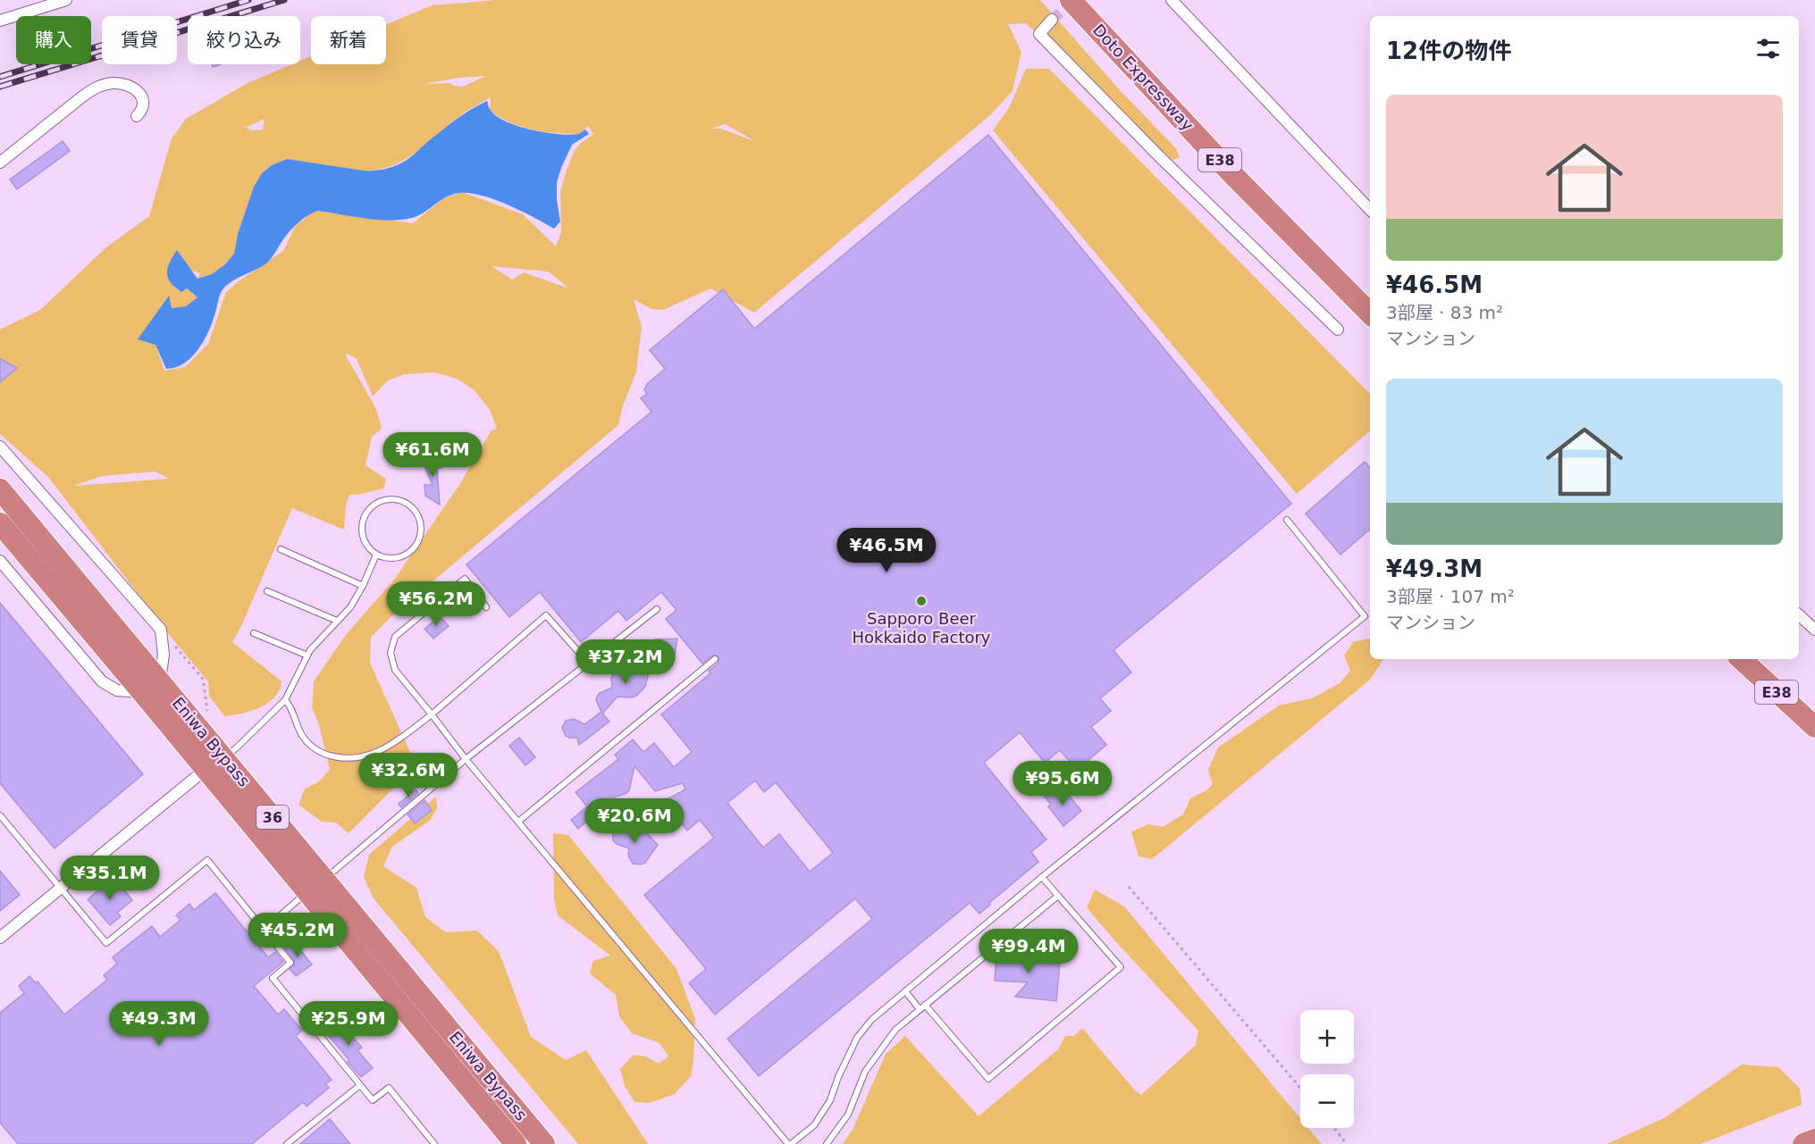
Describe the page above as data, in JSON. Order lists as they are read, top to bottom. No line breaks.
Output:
{"streets":{"highway":["Doto Expressway","E38","Eniwa Bypass","36"]},"places":["Sapporo Beer Hokkaido Factory"],"page":{"chip":["購入","賃貸","絞り込み","新着"],"heading":"12件の物件","list":[{"name":"¥46.5M","note":"3部屋 · 83 m² · マンション"},{"name":"¥49.3M","note":"3部屋 · 107 m² · マンション"}],"price":["¥61.6M","¥46.5M","¥56.2M","¥37.2M","¥32.6M","¥95.6M","¥20.6M","¥35.1M","¥45.2M","¥99.4M","¥49.3M","¥25.9M"],"map_buttons":["+","−"]}}
